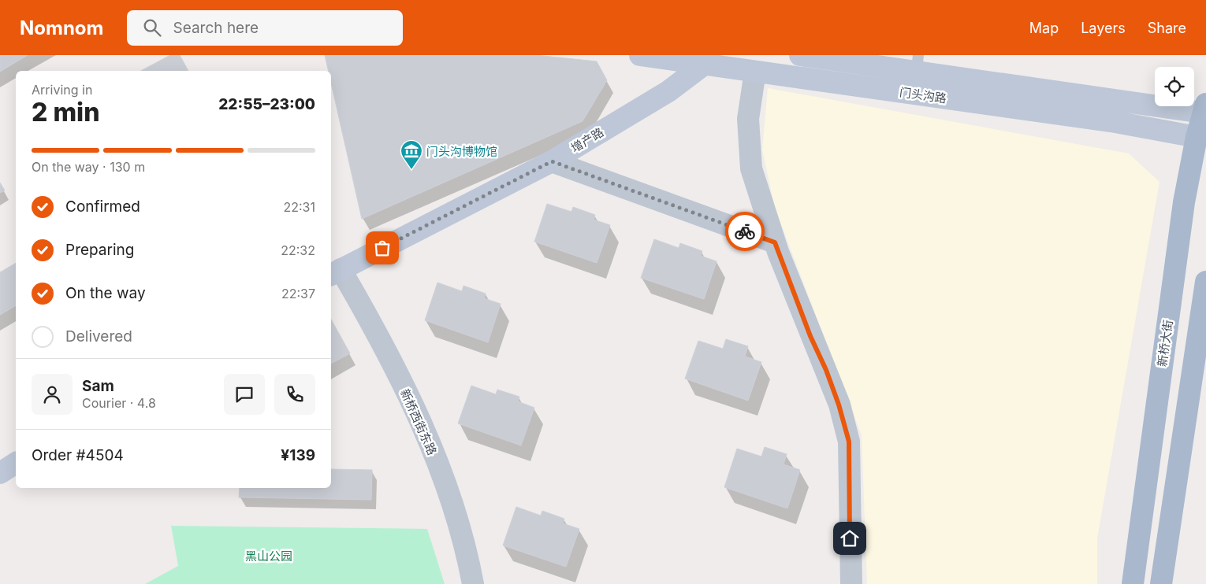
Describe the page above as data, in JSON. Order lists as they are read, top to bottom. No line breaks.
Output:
{"streets":{"main road":["门头沟路","增产路","新桥大街"],"street":["新桥西街东路"]},"crossings":[["门头沟路","增产路"],["门头沟路","新桥大街"],["增产路","新桥西街东路"]],"parks":["黑山公园"],"places":{"museum":["门头沟博物馆"]},"page":{"header":"Nomnom","search":"Search here","nav":["Map","Layers","Share"],"heading":["2 min","Arriving in","22:55–23:00"],"panel":["Sam","Courier · 4.8","Order #4504","¥139"],"bar":"On the way · 130 m","list":[["Confirmed","22:31"],["Preparing","22:32"],["On the way","22:37"],"Delivered"]}}
